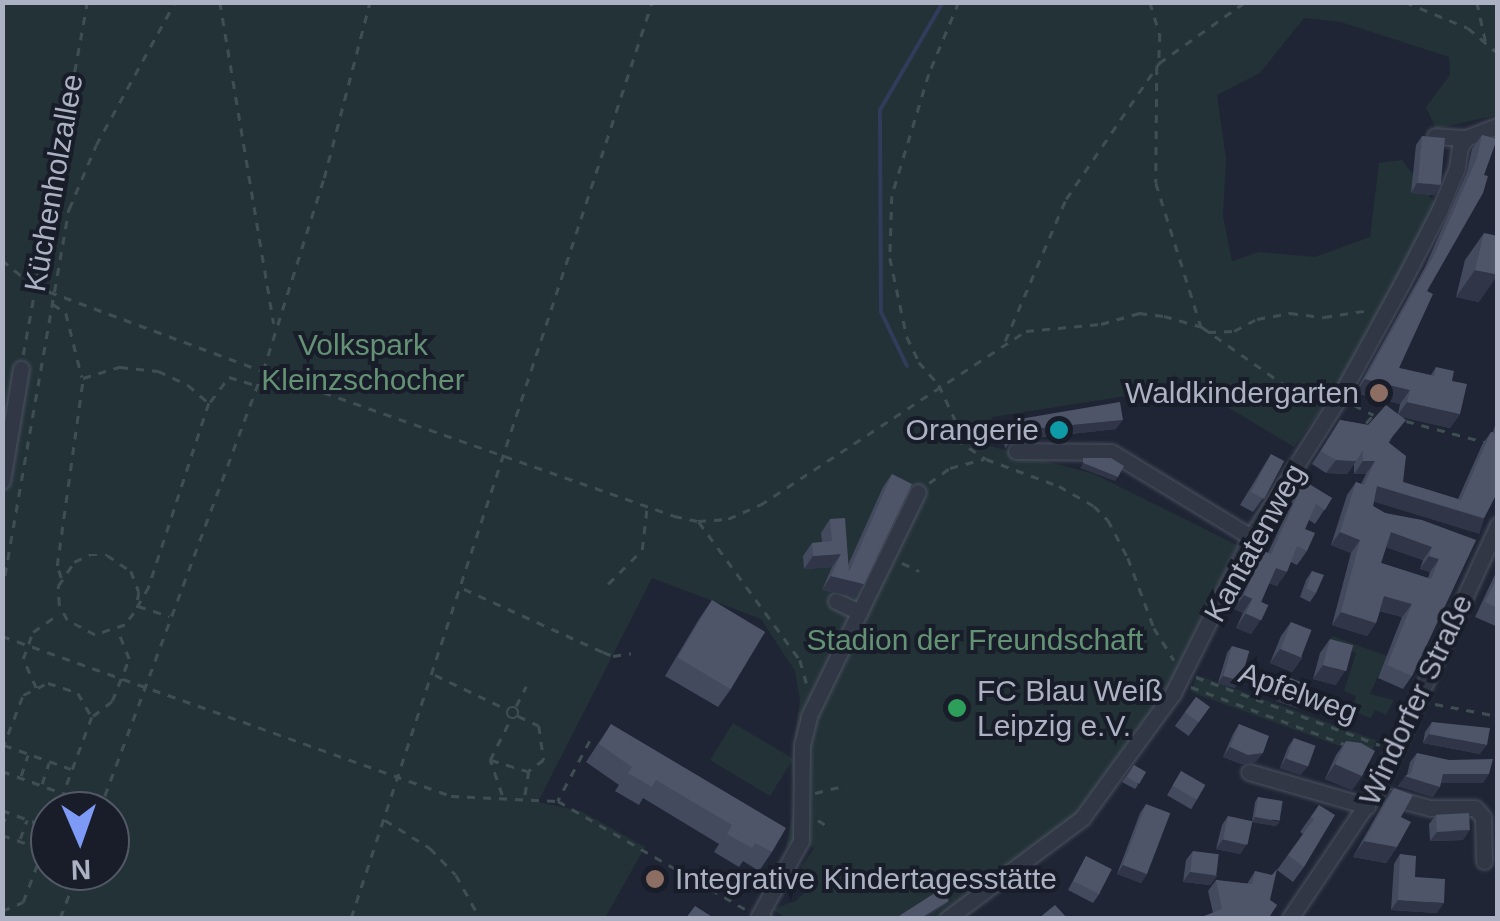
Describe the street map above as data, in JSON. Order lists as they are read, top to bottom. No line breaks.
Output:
{"streets":{"street":["Kantatenweg","Windorfer Straße"],"path":["Küchenholzallee","Apfelweg"]},"crossings":[["Kantatenweg","Apfelweg"]],"parks":["Volkspark Kleinzschocher","Stadion der Freundschaft"],"places":["Waldkindergarten","Orangerie","FC Blau Weiß Leipzig e.V.","Integrative Kindertagesstätte"],"north":"bottom"}
